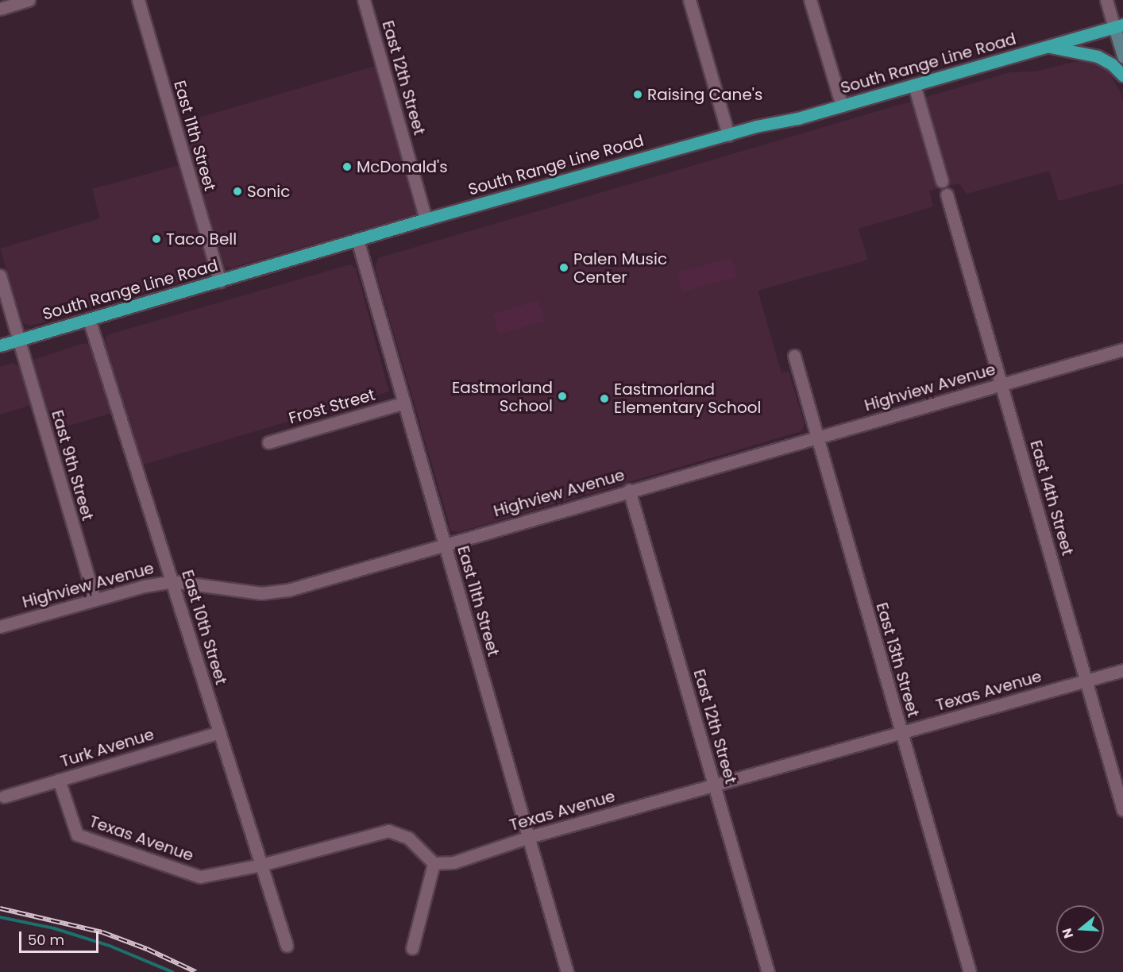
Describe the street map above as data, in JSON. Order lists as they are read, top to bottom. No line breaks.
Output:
{"streets":{"main road":["South Range Line Road"],"street":["East 12th Street","East 11th Street","Highview Avenue","Frost Street","East 9th Street","East 14th Street","East 10th Street","East 13th Street","Texas Avenue","Turk Avenue"]},"crossings":[["South Range Line Road","East 12th Street"],["South Range Line Road","East 11th Street"],["South Range Line Road","East 9th Street"],["South Range Line Road","East 10th Street"],["East 12th Street","Highview Avenue"],["East 12th Street","Texas Avenue"],["East 11th Street","Highview Avenue"],["East 11th Street","Frost Street"],["East 11th Street","Texas Avenue"],["Highview Avenue","East 9th Street"],["Highview Avenue","East 14th Street"],["Highview Avenue","East 10th Street"],["Highview Avenue","East 13th Street"],["East 14th Street","Texas Avenue"],["East 10th Street","Texas Avenue"],["East 10th Street","Turk Avenue"],["East 13th Street","Texas Avenue"],["Texas Avenue","Turk Avenue"]],"places":["Raising Cane's","McDonald's","Sonic","Taco Bell","Palen Music Center","Eastmorland School","Eastmorland Elementary School"],"scale_bar":"50 m","north":"left"}
